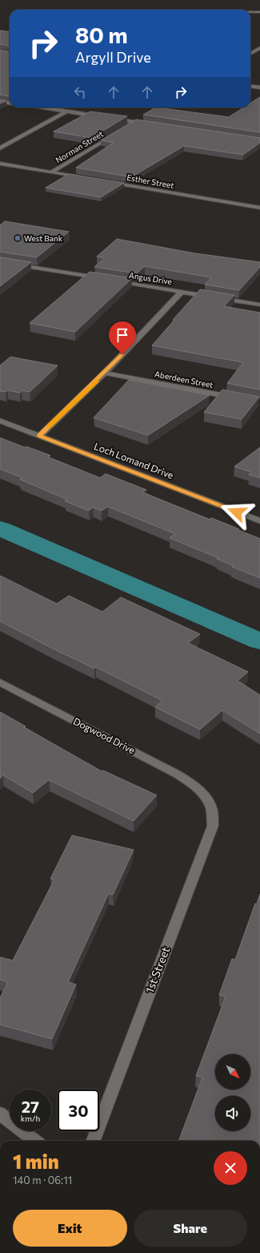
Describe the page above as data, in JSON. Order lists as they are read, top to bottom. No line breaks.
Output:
{"streets":{"street":["Norman Street","Esther Street","Angus Drive","Aberdeen Street","Loch Lomand Drive","Dogwood Drive","1st Street"]},"crossings":[["Dogwood Drive","1st Street"]],"places":["West Bank"],"north":"bottom right","page":{"turn":["80 m","Argyll Drive"],"speed":"27 km/h","limit":"30","heading":["1 min","140 m · 06:11"],"buttons":["Exit","Share"]}}
